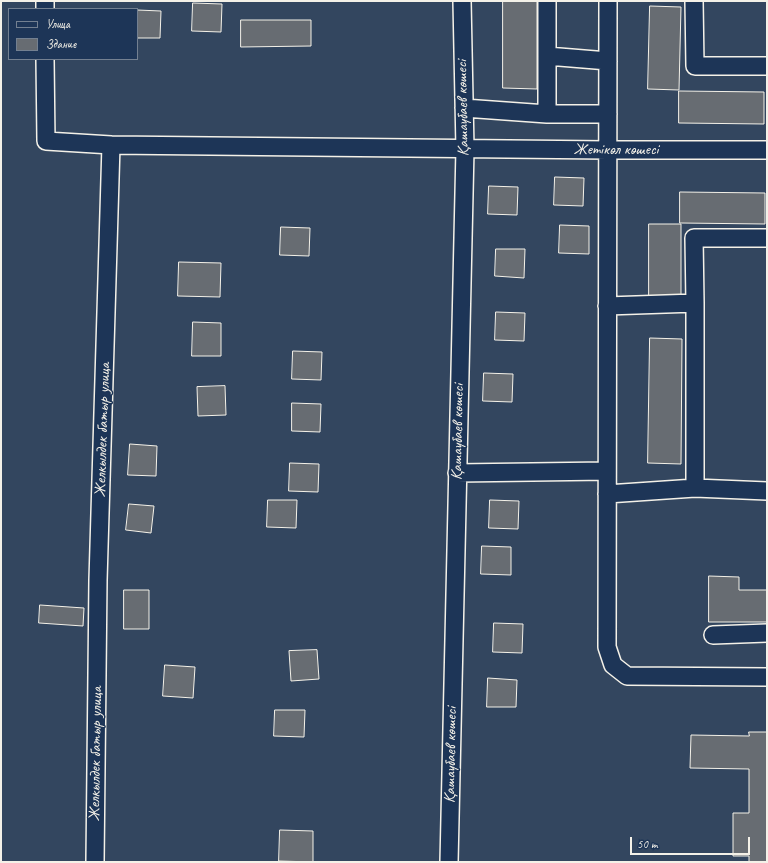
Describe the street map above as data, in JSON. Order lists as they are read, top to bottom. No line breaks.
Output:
{"streets":{"street":["Қашаубаев көшесі","Жетікөл көшесі","Желкылдек батыр улица"]},"crossings":[["Қашаубаев көшесі","Жетікөл көшесі"],["Жетікөл көшесі","Желкылдек батыр улица"]],"legend":["Улица","Здание"],"scale_bar":"50 m"}
